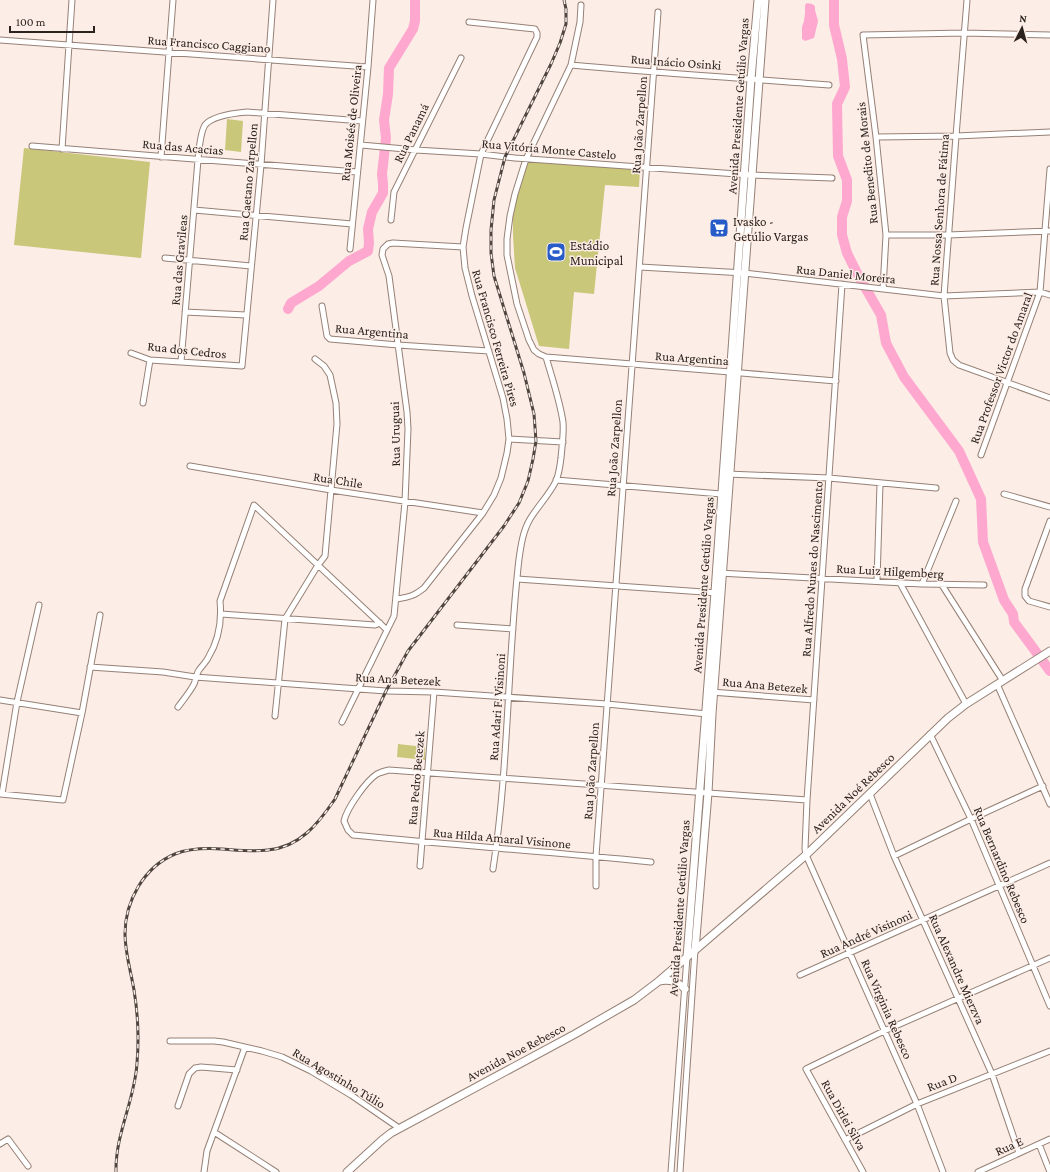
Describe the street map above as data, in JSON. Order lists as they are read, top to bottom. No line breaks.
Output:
{"streets":{"main road":["Avenida Presidente Getúlio Vargas","Avenida Noé Rebesco","Avenida Noe Rebesco"],"street":["Rua Francisco Caggiano","Rua Inácio Osinki","Rua Moisés de Oliveira","Rua João Zarpellon","Rua Panamá","Rua das Acacias","Rua Vitória Monte Castelo","Rua Benedito de Morais","Rua Caetano Zarpellon","Rua Nossa Senhora de Fátima","Rua das Gravileas","Rua Daniel Moreira","Rua Argentina","Rua Francisco Ferreira Pires","Rua dos Cedros","Rua Professor Victor do Amaral","Rua Uruguai","Rua Chile","Rua Alfredo Nunes do Nascimento","Rua Luiz Hilgemberg","Rua Ana Betezek","Rua Adari F. Visinoni","Rua Pedro Betezek","Rua Hilda Amaral Visinone","Rua Bernardino Rebesco","Rua André Visinoni","Rua Alexandre Mierzva","Rua Virginia Rebesco","Rua Agostinho Túlio","Rua D","Rua Dirlei Silva","Rua E"]},"crossings":[["Rua Francisco Caggiano","Rua Moisés de Oliveira"],["Rua Francisco Caggiano","Rua Caetano Zarpellon"],["Rua Inácio Osinki","Avenida Presidente Getúlio Vargas"],["Rua Inácio Osinki","Rua João Zarpellon"],["Avenida Presidente Getúlio Vargas","Rua Vitória Monte Castelo"],["Avenida Presidente Getúlio Vargas","Rua Daniel Moreira"],["Avenida Presidente Getúlio Vargas","Rua Argentina"],["Avenida Presidente Getúlio Vargas","Rua Luiz Hilgemberg"],["Avenida Presidente Getúlio Vargas","Rua Ana Betezek"],["Avenida Presidente Getúlio Vargas","Avenida Noé Rebesco"],["Avenida Presidente Getúlio Vargas","Avenida Noe Rebesco"],["Rua Moisés de Oliveira","Rua das Acacias"],["Rua Moisés de Oliveira","Rua Vitória Monte Castelo"],["Rua Moisés de Oliveira","Rua das Gravileas"],["Rua João Zarpellon","Rua Vitória Monte Castelo"],["Rua João Zarpellon","Rua Daniel Moreira"],["Rua João Zarpellon","Rua Argentina"],["Rua João Zarpellon","Rua Ana Betezek"],["Rua João Zarpellon","Rua Hilda Amaral Visinone"],["Rua Panamá","Rua Vitória Monte Castelo"],["Rua das Acacias","Rua Caetano Zarpellon"],["Rua das Acacias","Rua das Gravileas"],["Rua Vitória Monte Castelo","Rua Francisco Ferreira Pires"],["Rua Benedito de Morais","Rua Nossa Senhora de Fátima"],["Rua Benedito de Morais","Rua Daniel Moreira"],["Rua Caetano Zarpellon","Rua das Gravileas"],["Rua Caetano Zarpellon","Rua dos Cedros"],["Rua Nossa Senhora de Fátima","Rua Daniel Moreira"],["Rua Nossa Senhora de Fátima","Rua Professor Victor do Amaral"],["Rua das Gravileas","Rua dos Cedros"],["Rua Daniel Moreira","Rua Professor Victor do Amaral"],["Rua Daniel Moreira","Rua Alfredo Nunes do Nascimento"],["Rua Argentina","Rua Francisco Ferreira Pires"],["Rua Argentina","Rua Uruguai"],["Rua Argentina","Rua Alfredo Nunes do Nascimento"],["Rua Argentina","Rua Adari F. Visinoni"],["Rua Francisco Ferreira Pires","Rua Uruguai"],["Rua Francisco Ferreira Pires","Rua Chile"],["Rua Uruguai","Rua Chile"],["Rua Uruguai","Rua Ana Betezek"],["Rua Alfredo Nunes do Nascimento","Rua Luiz Hilgemberg"],["Rua Alfredo Nunes do Nascimento","Rua Ana Betezek"],["Rua Alfredo Nunes do Nascimento","Avenida Noé Rebesco"],["Rua Alfredo Nunes do Nascimento","Rua Virginia Rebesco"],["Rua Ana Betezek","Rua Adari F. Visinoni"],["Rua Ana Betezek","Rua Pedro Betezek"],["Rua Adari F. Visinoni","Rua Hilda Amaral Visinone"],["Rua Pedro Betezek","Rua Hilda Amaral Visinone"],["Avenida Noé Rebesco","Rua Bernardino Rebesco"],["Avenida Noé Rebesco","Rua Alexandre Mierzva"],["Avenida Noé Rebesco","Rua Virginia Rebesco"],["Avenida Noé Rebesco","Avenida Noe Rebesco"],["Rua Bernardino Rebesco","Rua André Visinoni"],["Rua André Visinoni","Rua Alexandre Mierzva"],["Rua André Visinoni","Rua Virginia Rebesco"],["Rua Alexandre Mierzva","Rua D"],["Rua Alexandre Mierzva","Rua E"],["Rua Virginia Rebesco","Rua D"],["Rua Virginia Rebesco","Rua Dirlei Silva"],["Avenida Noe Rebesco","Rua Agostinho Túlio"],["Rua D","Rua Dirlei Silva"]],"places":{"supermarket":["Ivasko - Getúlio Vargas"],"sports":["Estádio Municipal"]},"scale_bar":"100 m","north":"top"}
